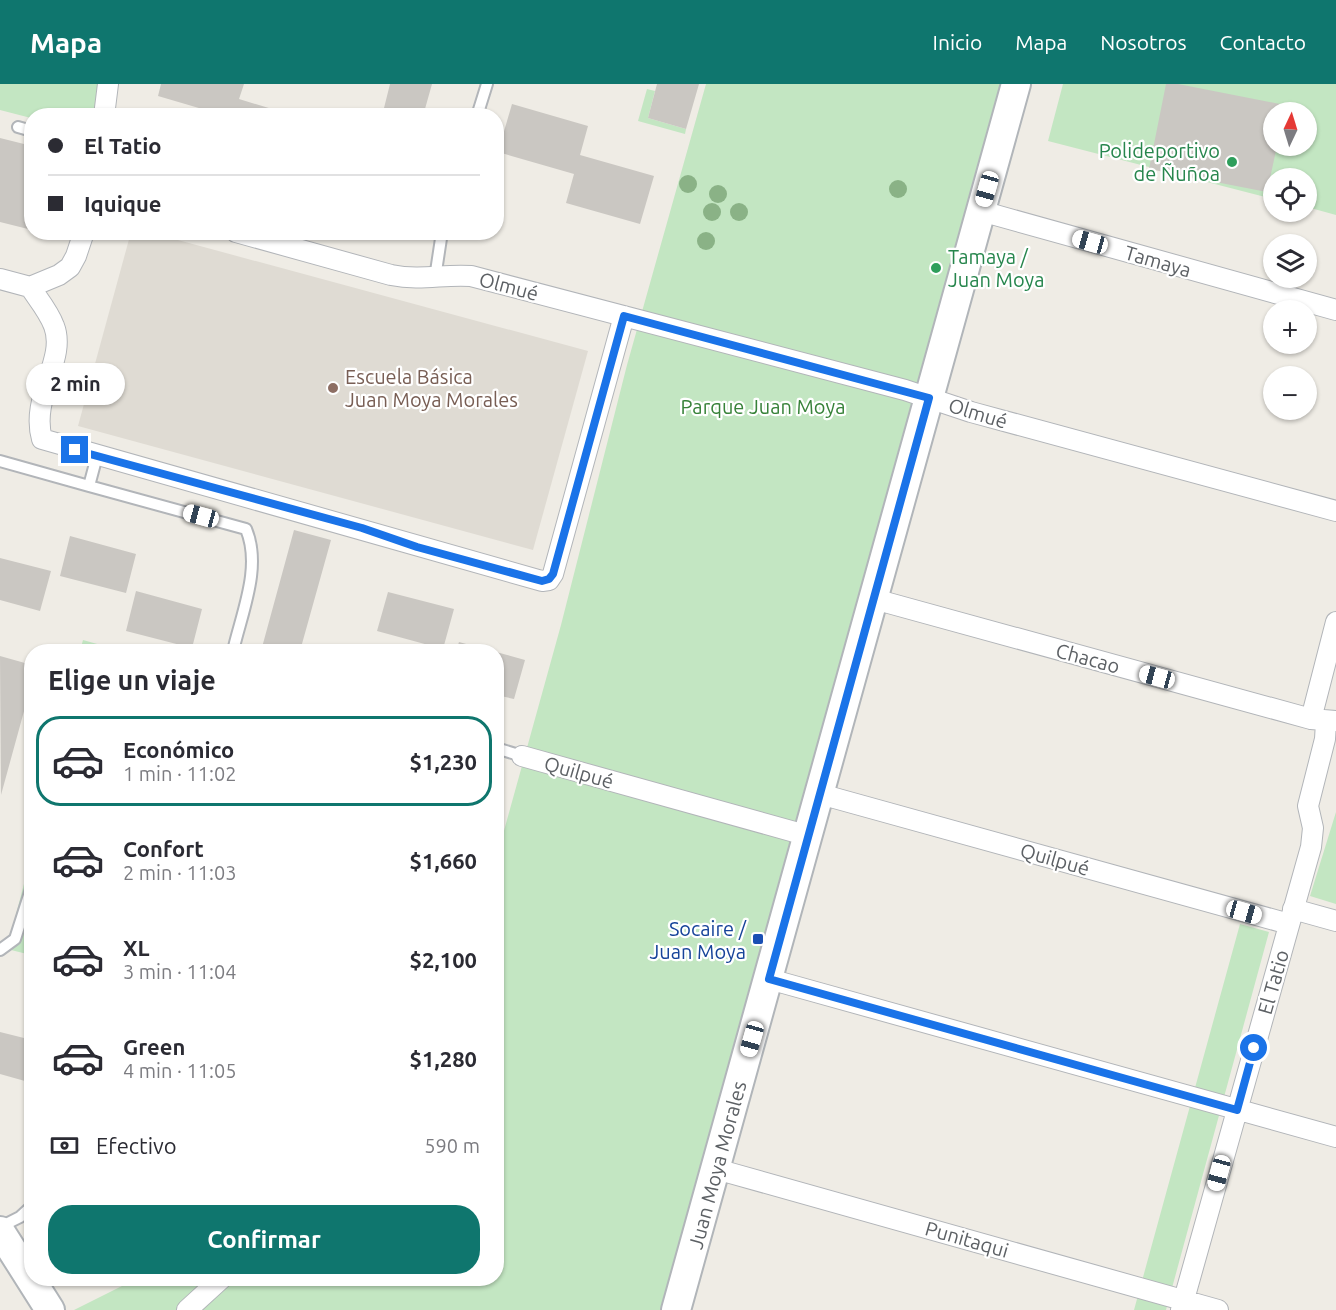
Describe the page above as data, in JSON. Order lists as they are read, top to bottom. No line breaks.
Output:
{"streets":{"street":["Tamaya","Olmué","Chacao","Quilpué","El Tatio","Juan Moya Morales","Punitaqui"]},"crossings":[["Tamaya","Juan Moya Morales"],["Olmué","Juan Moya Morales"],["Chacao","El Tatio"],["Chacao","Juan Moya Morales"],["Quilpué","El Tatio"],["Quilpué","Juan Moya Morales"],["El Tatio","Punitaqui"],["Juan Moya Morales","Punitaqui"]],"parks":["Parque Juan Moya"],"places":{"other":["Polideportivo de Ñuñoa","Tamaya / Juan Moya","Escuela Básica Juan Moya Morales"],"transit":["Socaire / Juan Moya"]},"north":"top","page":{"header":"Mapa","nav":["Inicio","Mapa","Nosotros","Contacto"],"map_buttons":["+","−"],"banner":["El Tatio","Iquique"],"bubble":"2 min","heading":"Elige un viaje","list":[{"name":"Económico","note":"1 min · 11:02","value":"$1,230"},{"name":"Confort","note":"2 min · 11:03","value":"$1,660"},{"name":"XL","note":"3 min · 11:04","value":"$2,100"},{"name":"Green","note":"4 min · 11:05","value":"$1,280"}],"pay":["Efectivo","590 m"],"buttons":"Confirmar"}}
